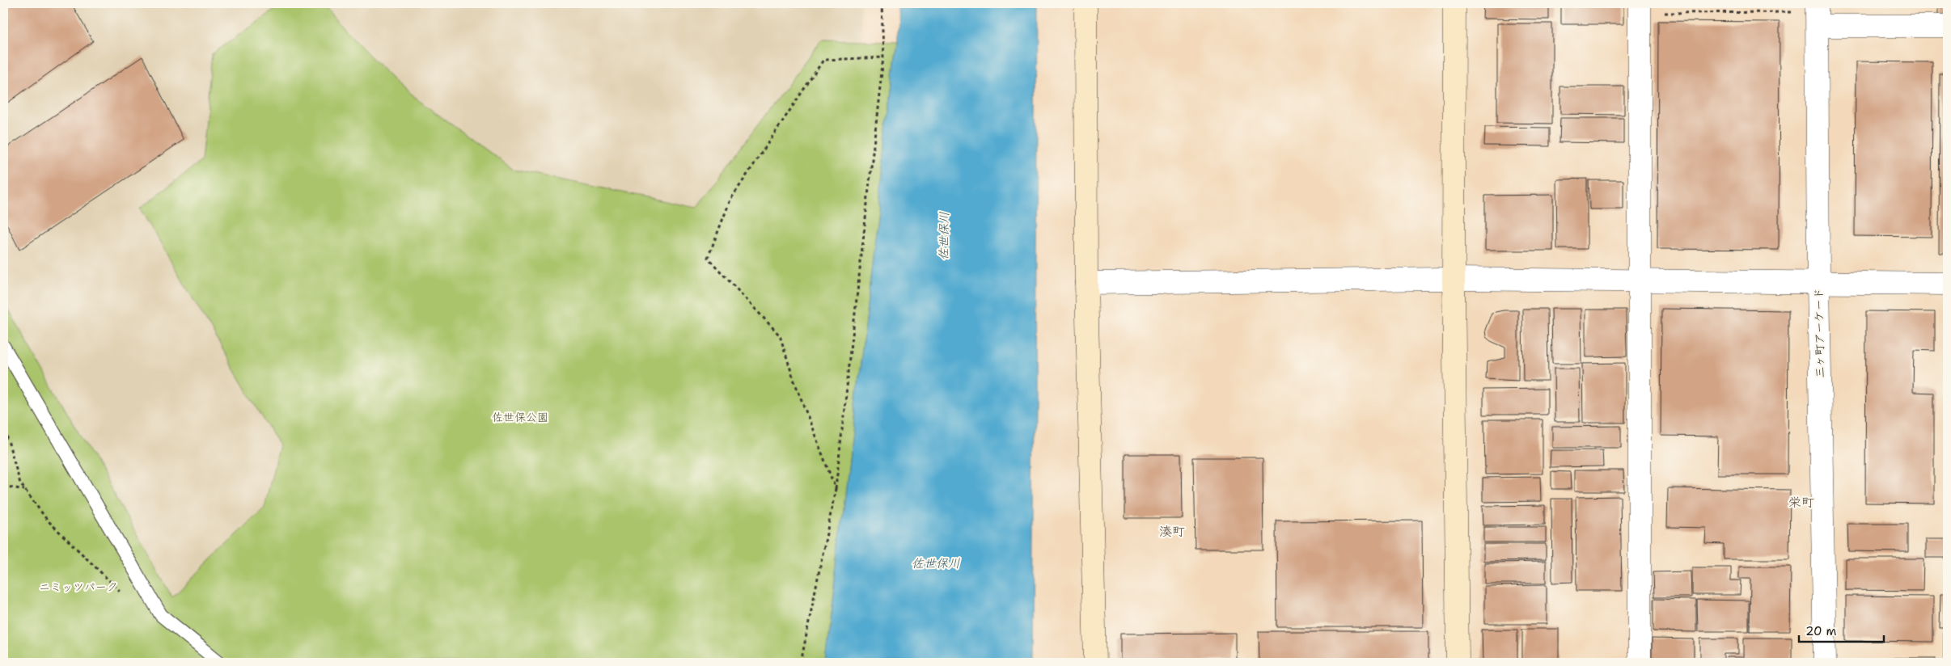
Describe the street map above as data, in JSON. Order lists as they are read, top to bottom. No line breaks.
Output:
{"streets":{"street":["三ヶ町アーケード"]},"districts":["栄町","湊町"],"water":["佐世保川"],"parks":["佐世保公園","ニミッツパーク"],"scale_bar":"20 m"}
